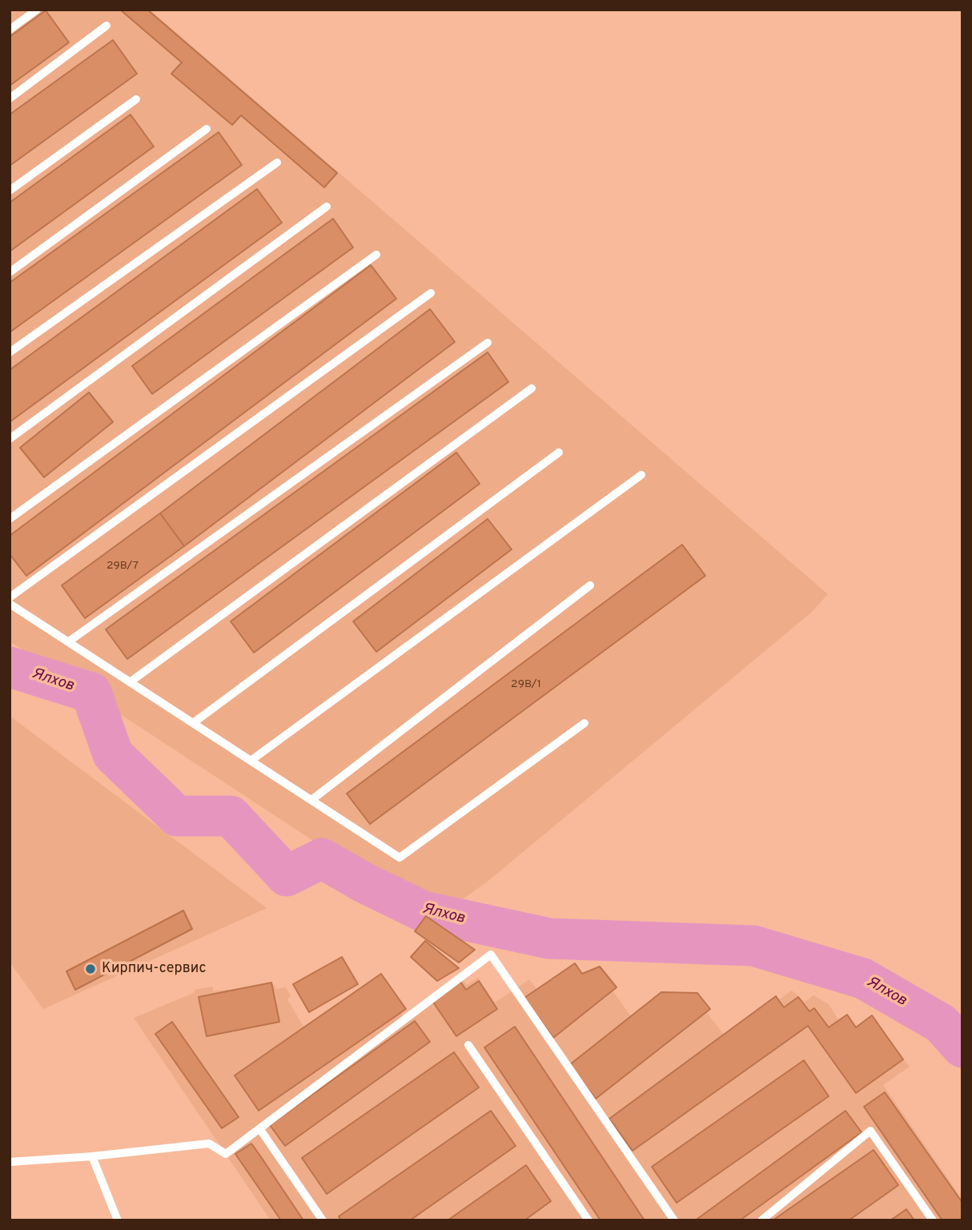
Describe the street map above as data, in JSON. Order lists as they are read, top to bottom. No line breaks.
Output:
{"water":["Ялхов"],"places":["Кирпич-сервис"],"house_numbers":["29В/7","29В/1"]}
